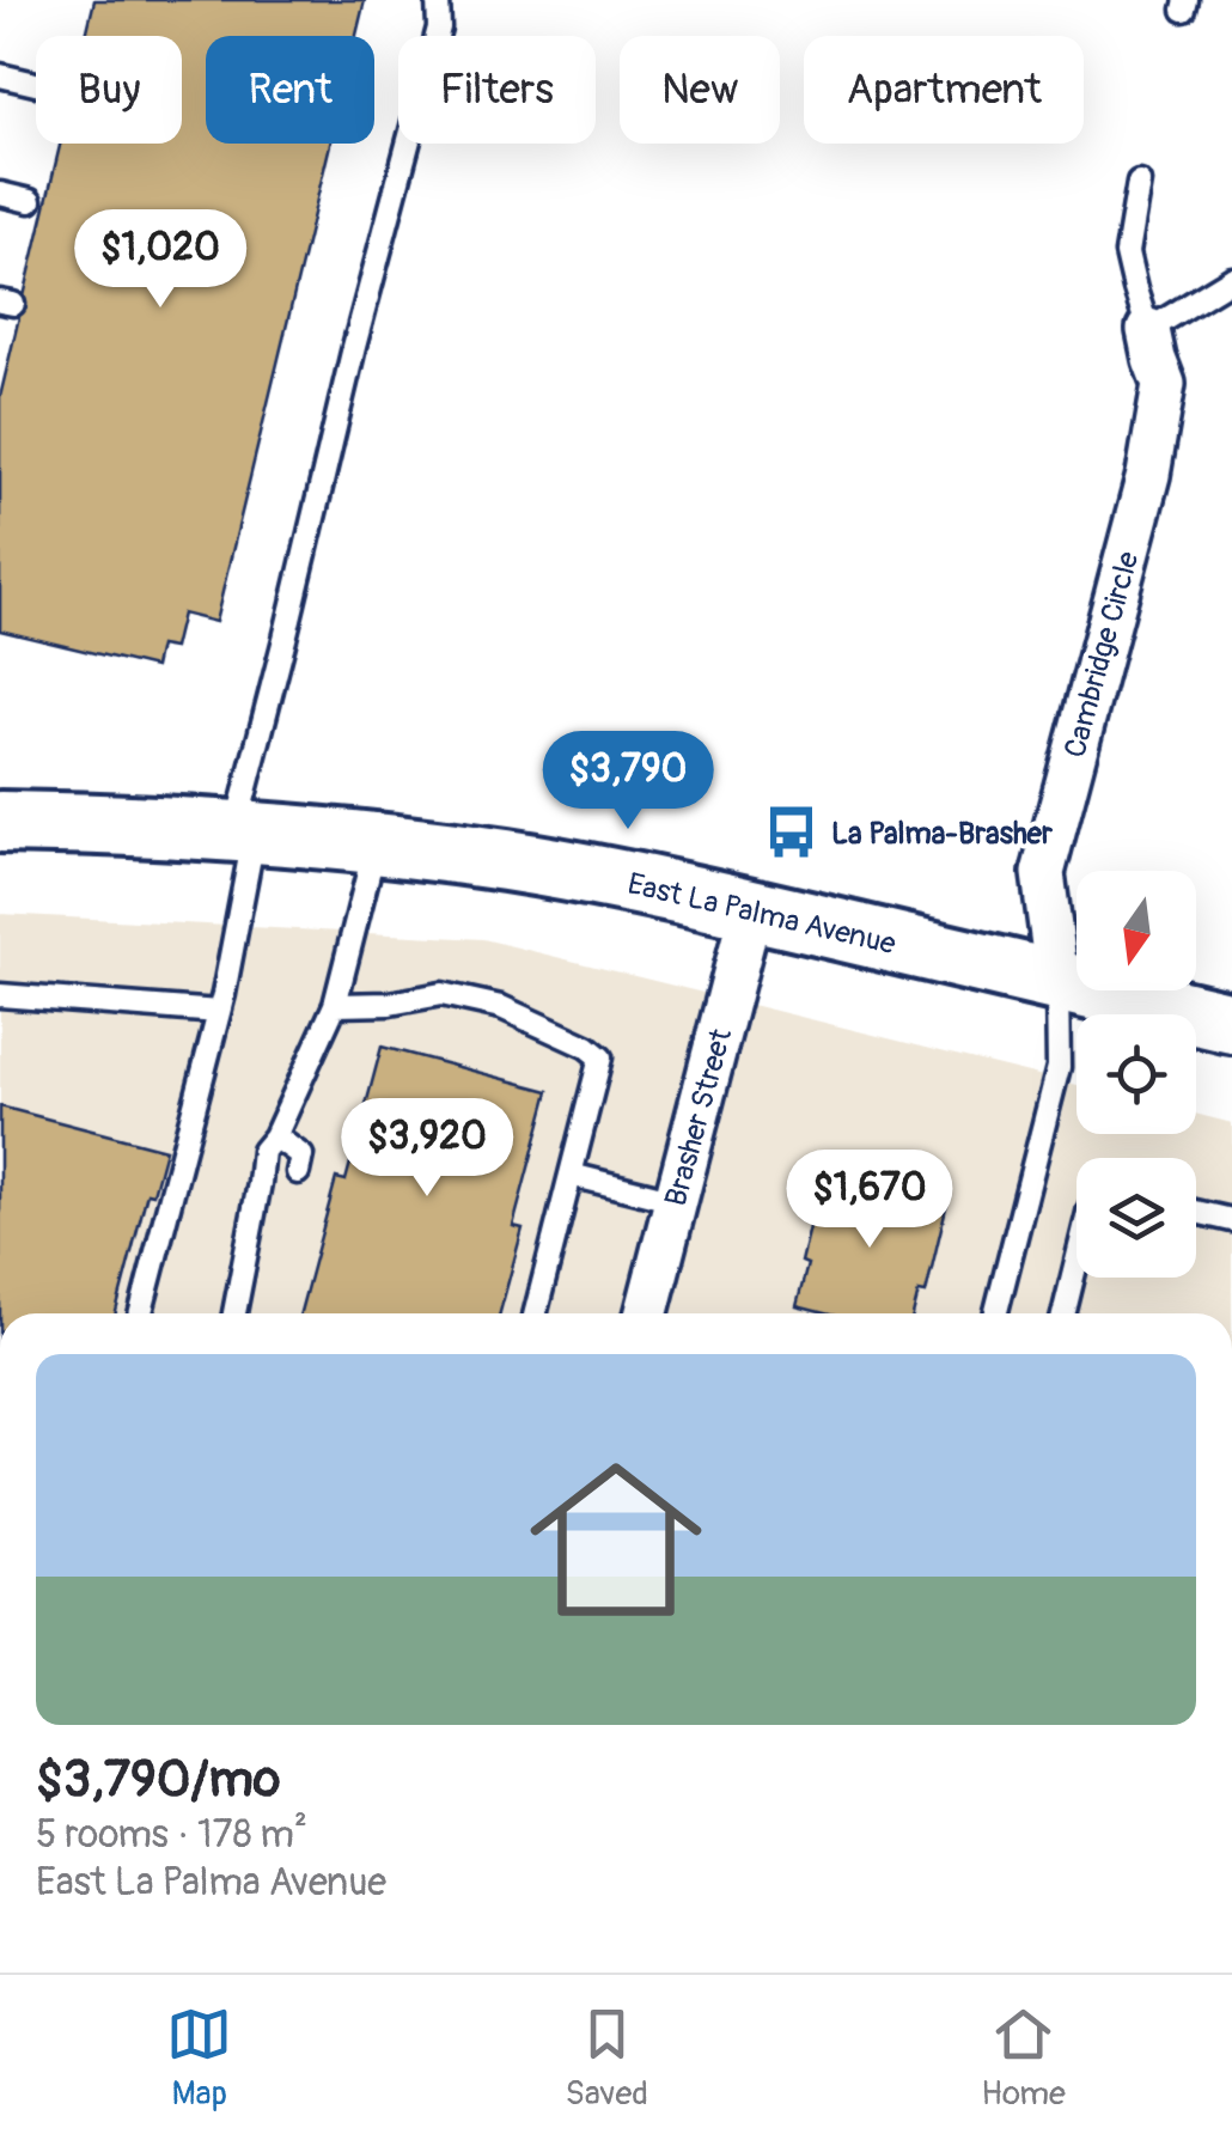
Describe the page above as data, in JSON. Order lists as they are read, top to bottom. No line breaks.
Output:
{"streets":{"main road":["East La Palma Avenue"],"street":["Cambridge Circle","Brasher Street"]},"crossings":[["Cambridge Circle","East La Palma Avenue"],["East La Palma Avenue","Brasher Street"]],"places":{"bus stop":["La Palma-Brasher"]},"north":"bottom","page":{"chip":["Buy","Rent","Filters","New","Apartment"],"price":["$1,020","$3,790","$3,920","$1,670"],"list":[{"name":"$3,790/mo","note":"5 rooms · 178 m² · East La Palma Avenue"}],"tabs":["Map","Saved","Home"]}}
